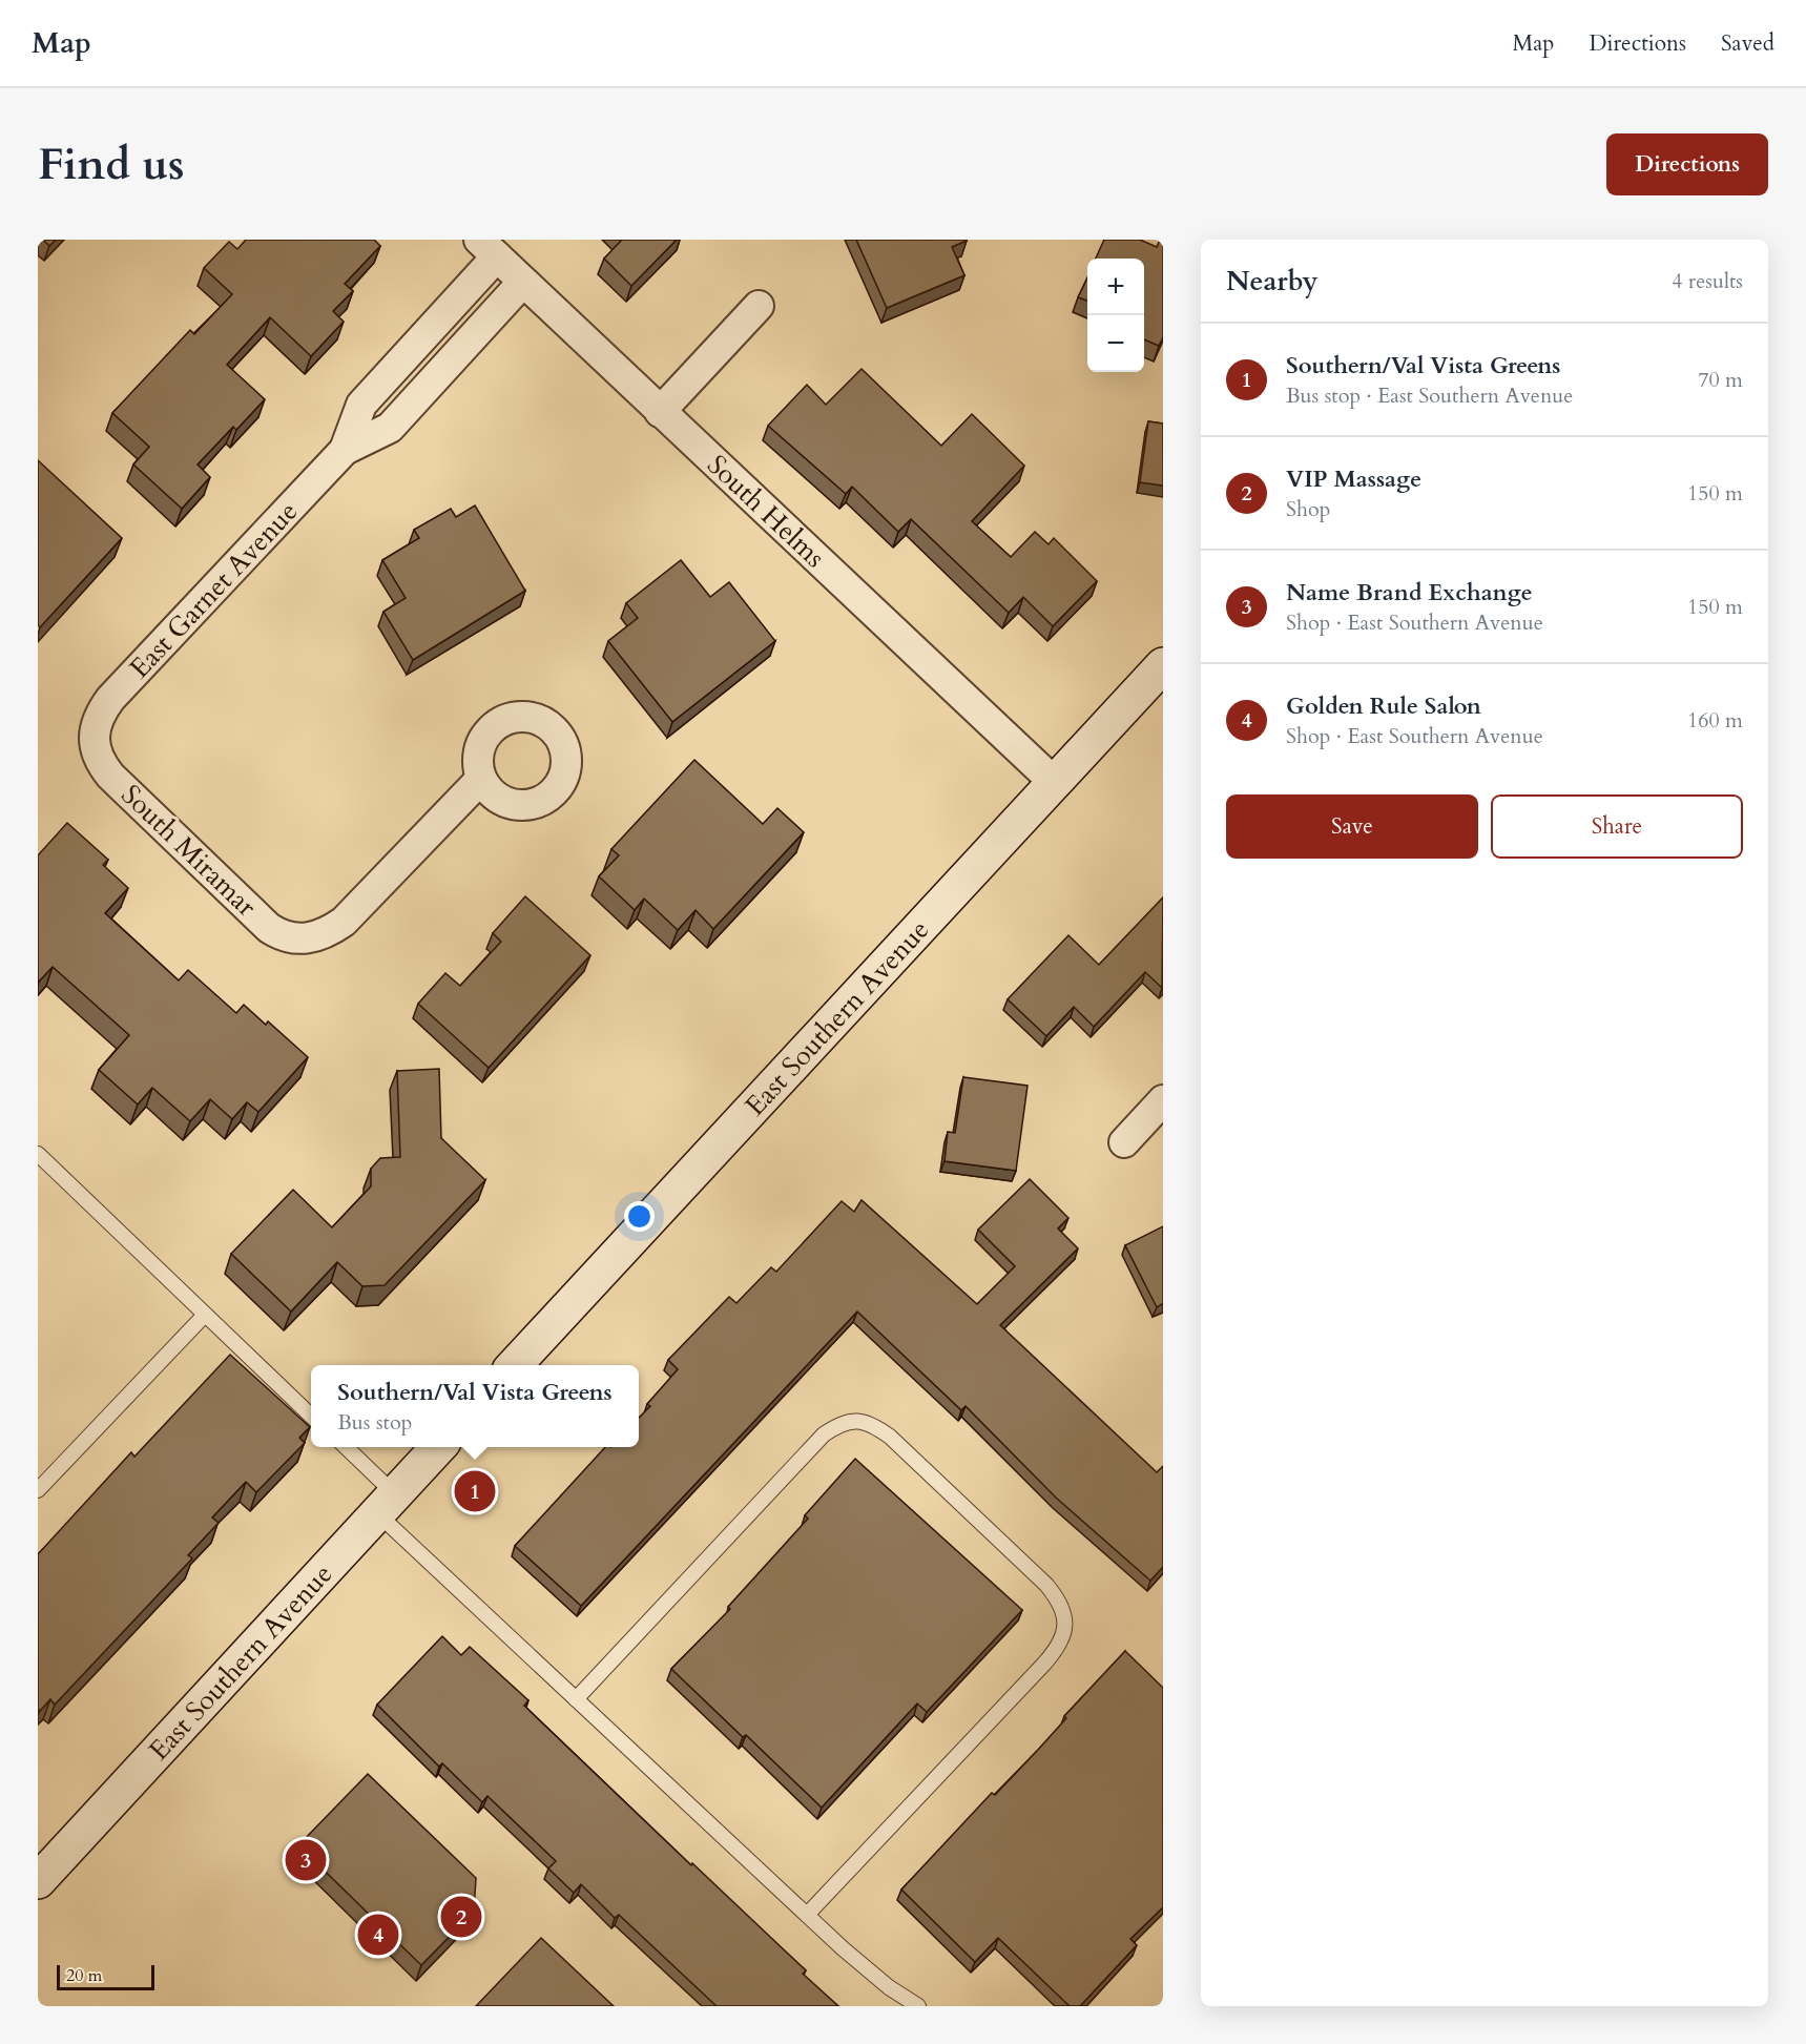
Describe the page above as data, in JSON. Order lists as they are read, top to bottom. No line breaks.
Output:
{"streets":{"main road":["East Southern Avenue"],"street":["South Helms","East Garnet Avenue","South Miramar"]},"crossings":[["South Helms","East Garnet Avenue"],["South Helms","East Southern Avenue"],["East Garnet Avenue","South Miramar"]],"scale_bar":"20 m","page":{"header":"Map","nav":["Map","Directions","Saved"],"buttons":["Directions",["Save","Share"]],"title":"Find us","heading":["Nearby","4 results"],"map_buttons":["+","−"],"list":[{"mark":"1","name":"Southern/Val Vista Greens","note":"Bus stop · East Southern Avenue","value":"70 m"},{"mark":"2","name":"VIP Massage","note":"Shop","value":"150 m"},{"mark":"3","name":"Name Brand Exchange","note":"Shop · East Southern Avenue","value":"150 m"},{"mark":"4","name":"Golden Rule Salon","note":"Shop · East Southern Avenue","value":"160 m"}],"popup":["Southern/Val Vista Greens","Bus stop"],"pins":["1","3","2","4"],"scale":"20 m"}}
